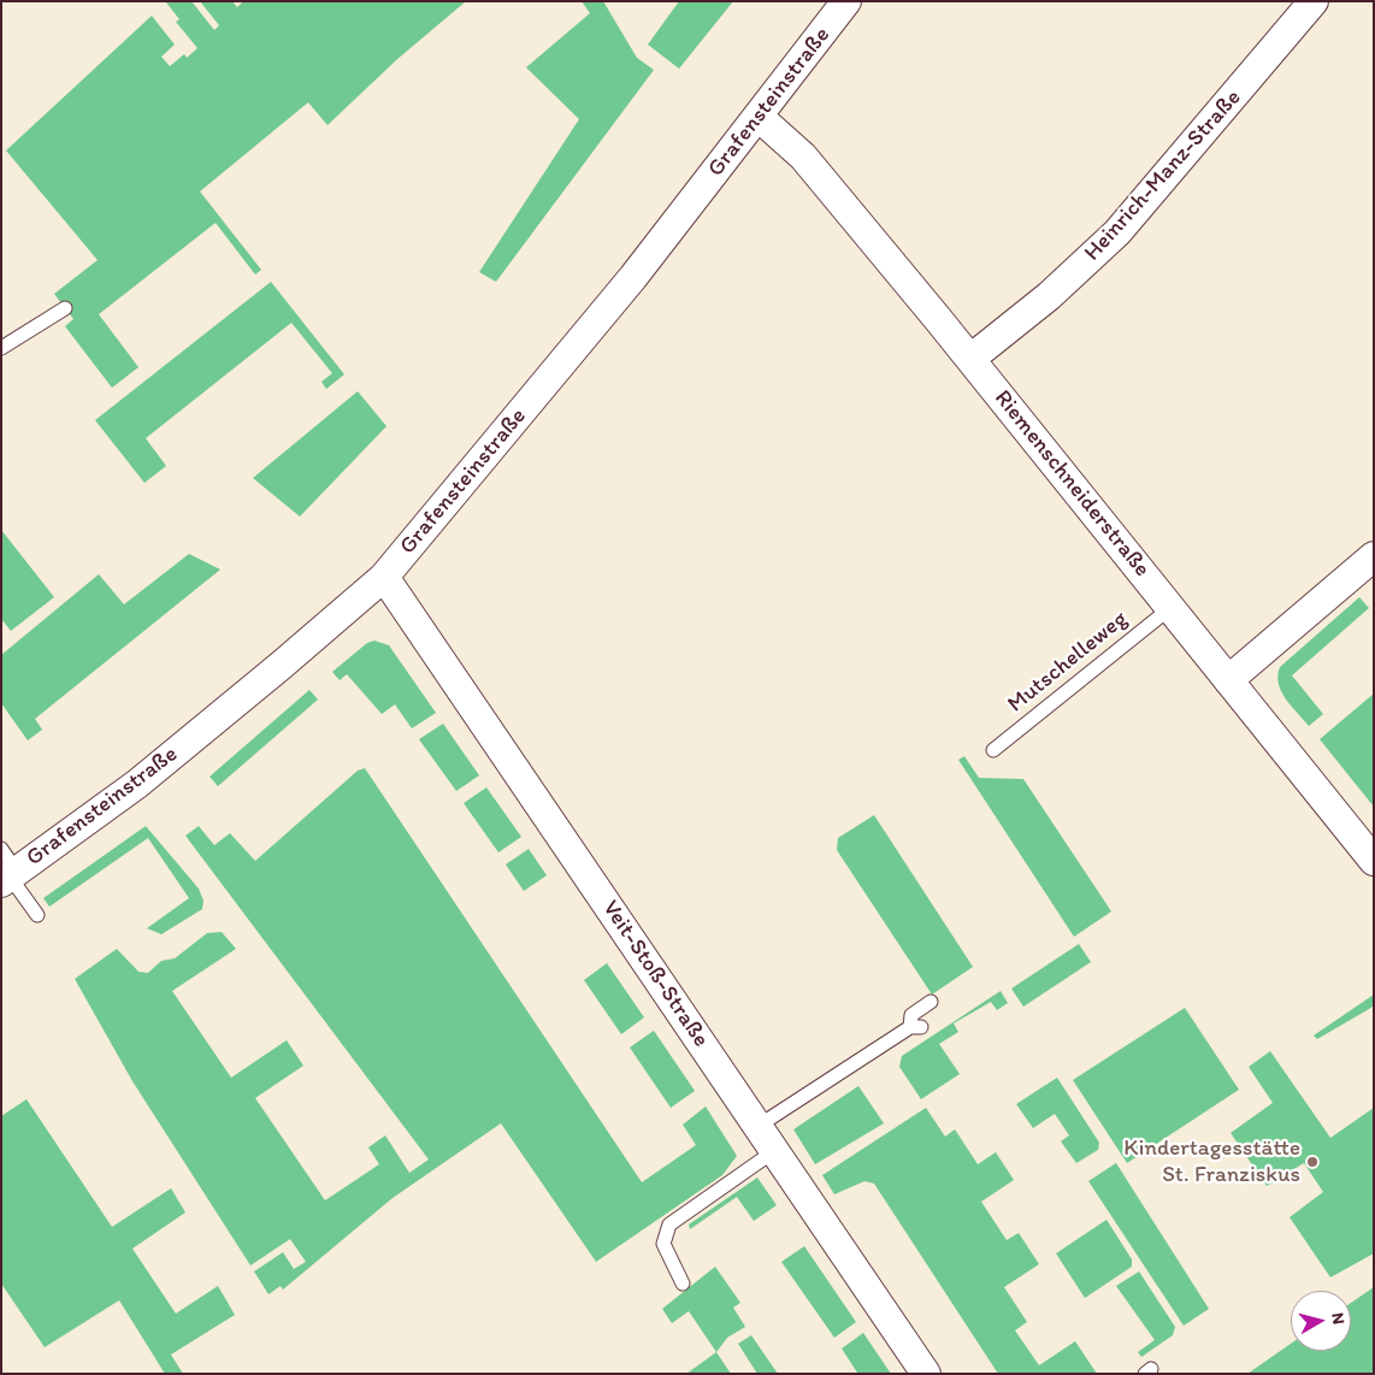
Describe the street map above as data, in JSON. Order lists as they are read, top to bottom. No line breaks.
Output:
{"streets":{"street":["Grafensteinstraße","Heinrich-Manz-Straße","Riemenschneiderstraße","Veit-Stoß-Straße"],"lane":["Mutschelleweg"]},"crossings":[["Grafensteinstraße","Riemenschneiderstraße"],["Grafensteinstraße","Veit-Stoß-Straße"],["Heinrich-Manz-Straße","Riemenschneiderstraße"],["Riemenschneiderstraße","Mutschelleweg"]],"places":["Kindertagesstätte St. Franziskus"],"north":"right"}
